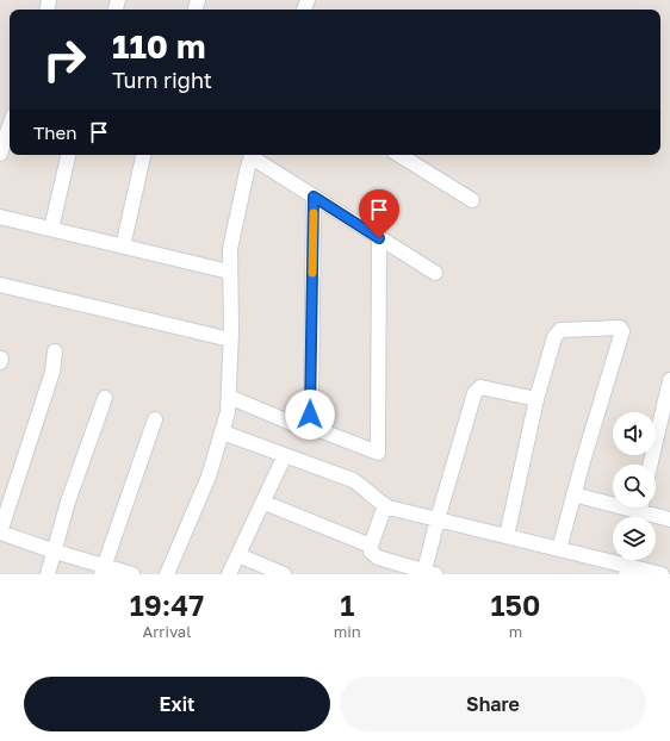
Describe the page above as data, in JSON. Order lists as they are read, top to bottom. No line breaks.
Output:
{"page":{"turn":["110 m","Turn right"],"then":"Then","eta":["19:47","Arrival","1","min","150","m"],"buttons":["Exit","Share"]}}
